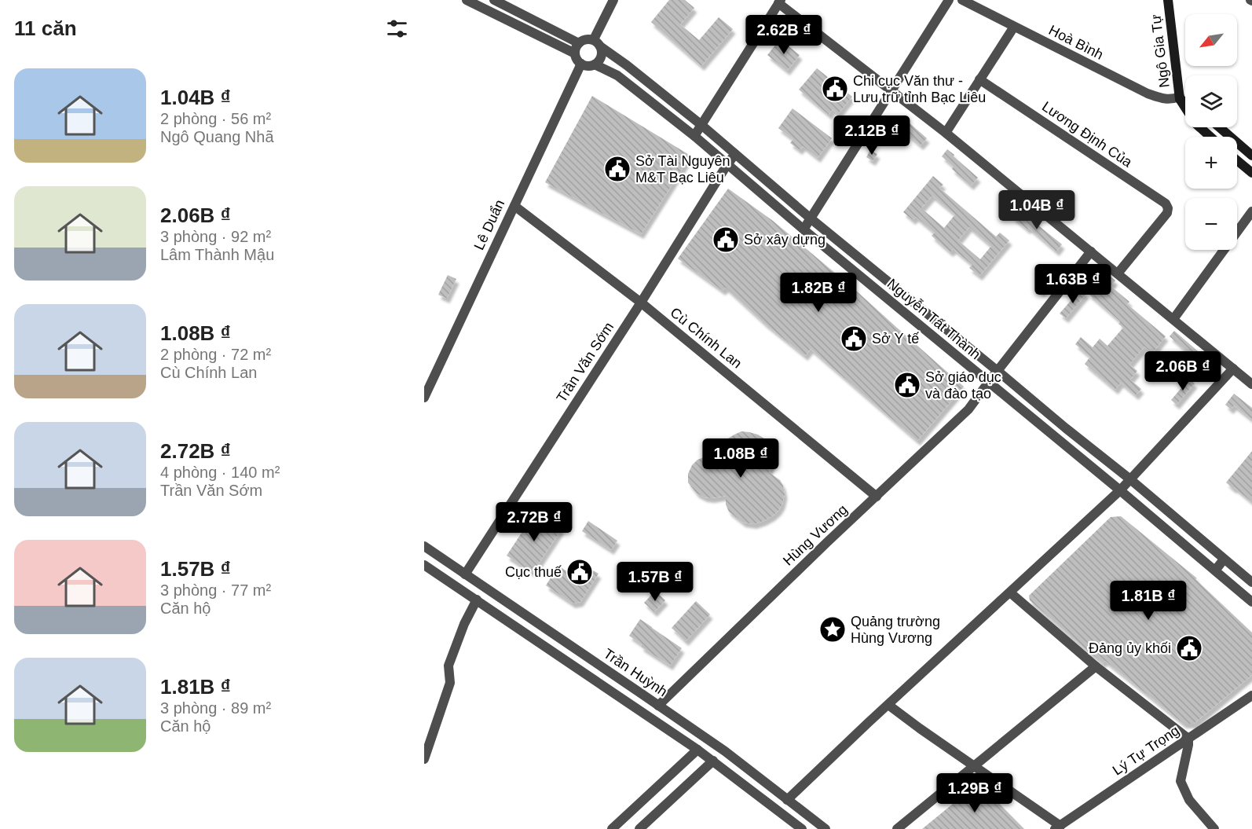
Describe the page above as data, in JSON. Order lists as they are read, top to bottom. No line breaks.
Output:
{"streets":{"main road":["Hoà Bình","Ngô Gia Tự"],"street":["Lương Định Của","Lê Duẩn","Nguyễn Tất Thành","Cù Chính Lan","Trần Văn Sớm","Hùng Vương","Trần Huỳnh","Lý Tự Trọng"]},"crossings":[["Hoà Bình","Ngô Gia Tự"],["Lê Duẩn","Nguyễn Tất Thành"],["Lê Duẩn","Cù Chính Lan"],["Nguyễn Tất Thành","Trần Văn Sớm"],["Nguyễn Tất Thành","Hùng Vương"],["Cù Chính Lan","Trần Văn Sớm"],["Cù Chính Lan","Hùng Vương"],["Trần Văn Sớm","Trần Huỳnh"],["Hùng Vương","Trần Huỳnh"]],"places":{"public building":["Chi cục Văn thư - Lưu trữ tỉnh Bạc Liêu","Sở Tài Nguyên M&T Bạc Liêu","Sở xây dựng","Sở Y tế","Sở giáo dục và đào tạo","Cục thuế","Đảng ủy khối"],"place":["Quảng trường Hùng Vương"]},"north":"bottom left","page":{"heading":"11 căn","map_buttons":["+","−"],"price":["2.62B ₫","2.12B ₫","1.04B ₫","1.63B ₫","1.82B ₫","2.06B ₫","1.08B ₫","2.72B ₫","1.57B ₫","1.81B ₫","1.29B ₫"],"list":[{"name":"1.04B ₫","note":"2 phòng · 56 m² · Ngô Quang Nhã"},{"name":"2.06B ₫","note":"3 phòng · 92 m² · Lâm Thành Mậu"},{"name":"1.08B ₫","note":"2 phòng · 72 m² · Cù Chính Lan"},{"name":"2.72B ₫","note":"4 phòng · 140 m² · Trần Văn Sớm"},{"name":"1.57B ₫","note":"3 phòng · 77 m² · Căn hộ"},{"name":"1.81B ₫","note":"3 phòng · 89 m² · Căn hộ"}]}}
